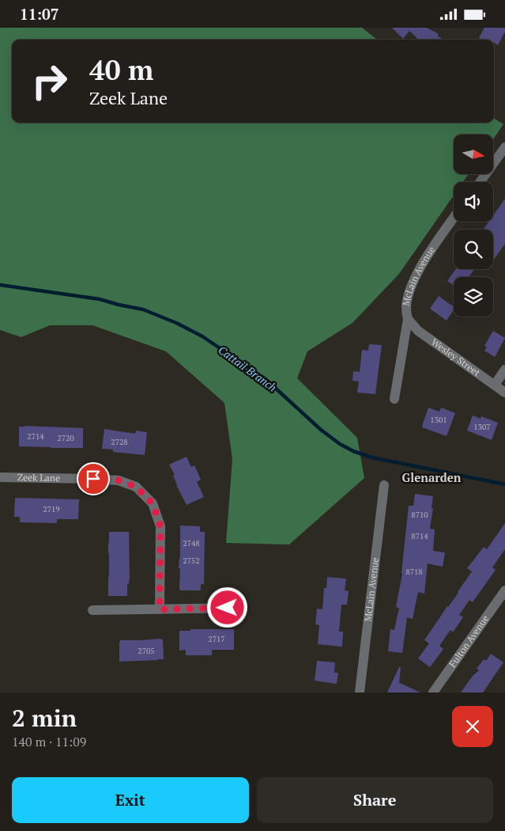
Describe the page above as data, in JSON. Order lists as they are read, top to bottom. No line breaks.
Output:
{"streets":{"street":["McLain Avenue","Wesley Street","Zeek Lane","Fulton Avenue"]},"crossings":[["McLain Avenue","Wesley Street"]],"districts":["Glenarden"],"water":["Cattail Branch"],"house_numbers":["1301","1307","2714","2720","2728","2719","8710","8714","2748","2752","8718","2717","2705"],"north":"right","page":{"status":"11:07","turn":["40 m","Zeek Lane"],"heading":["2 min","140 m · 11:09"],"buttons":["Exit","Share"]}}
